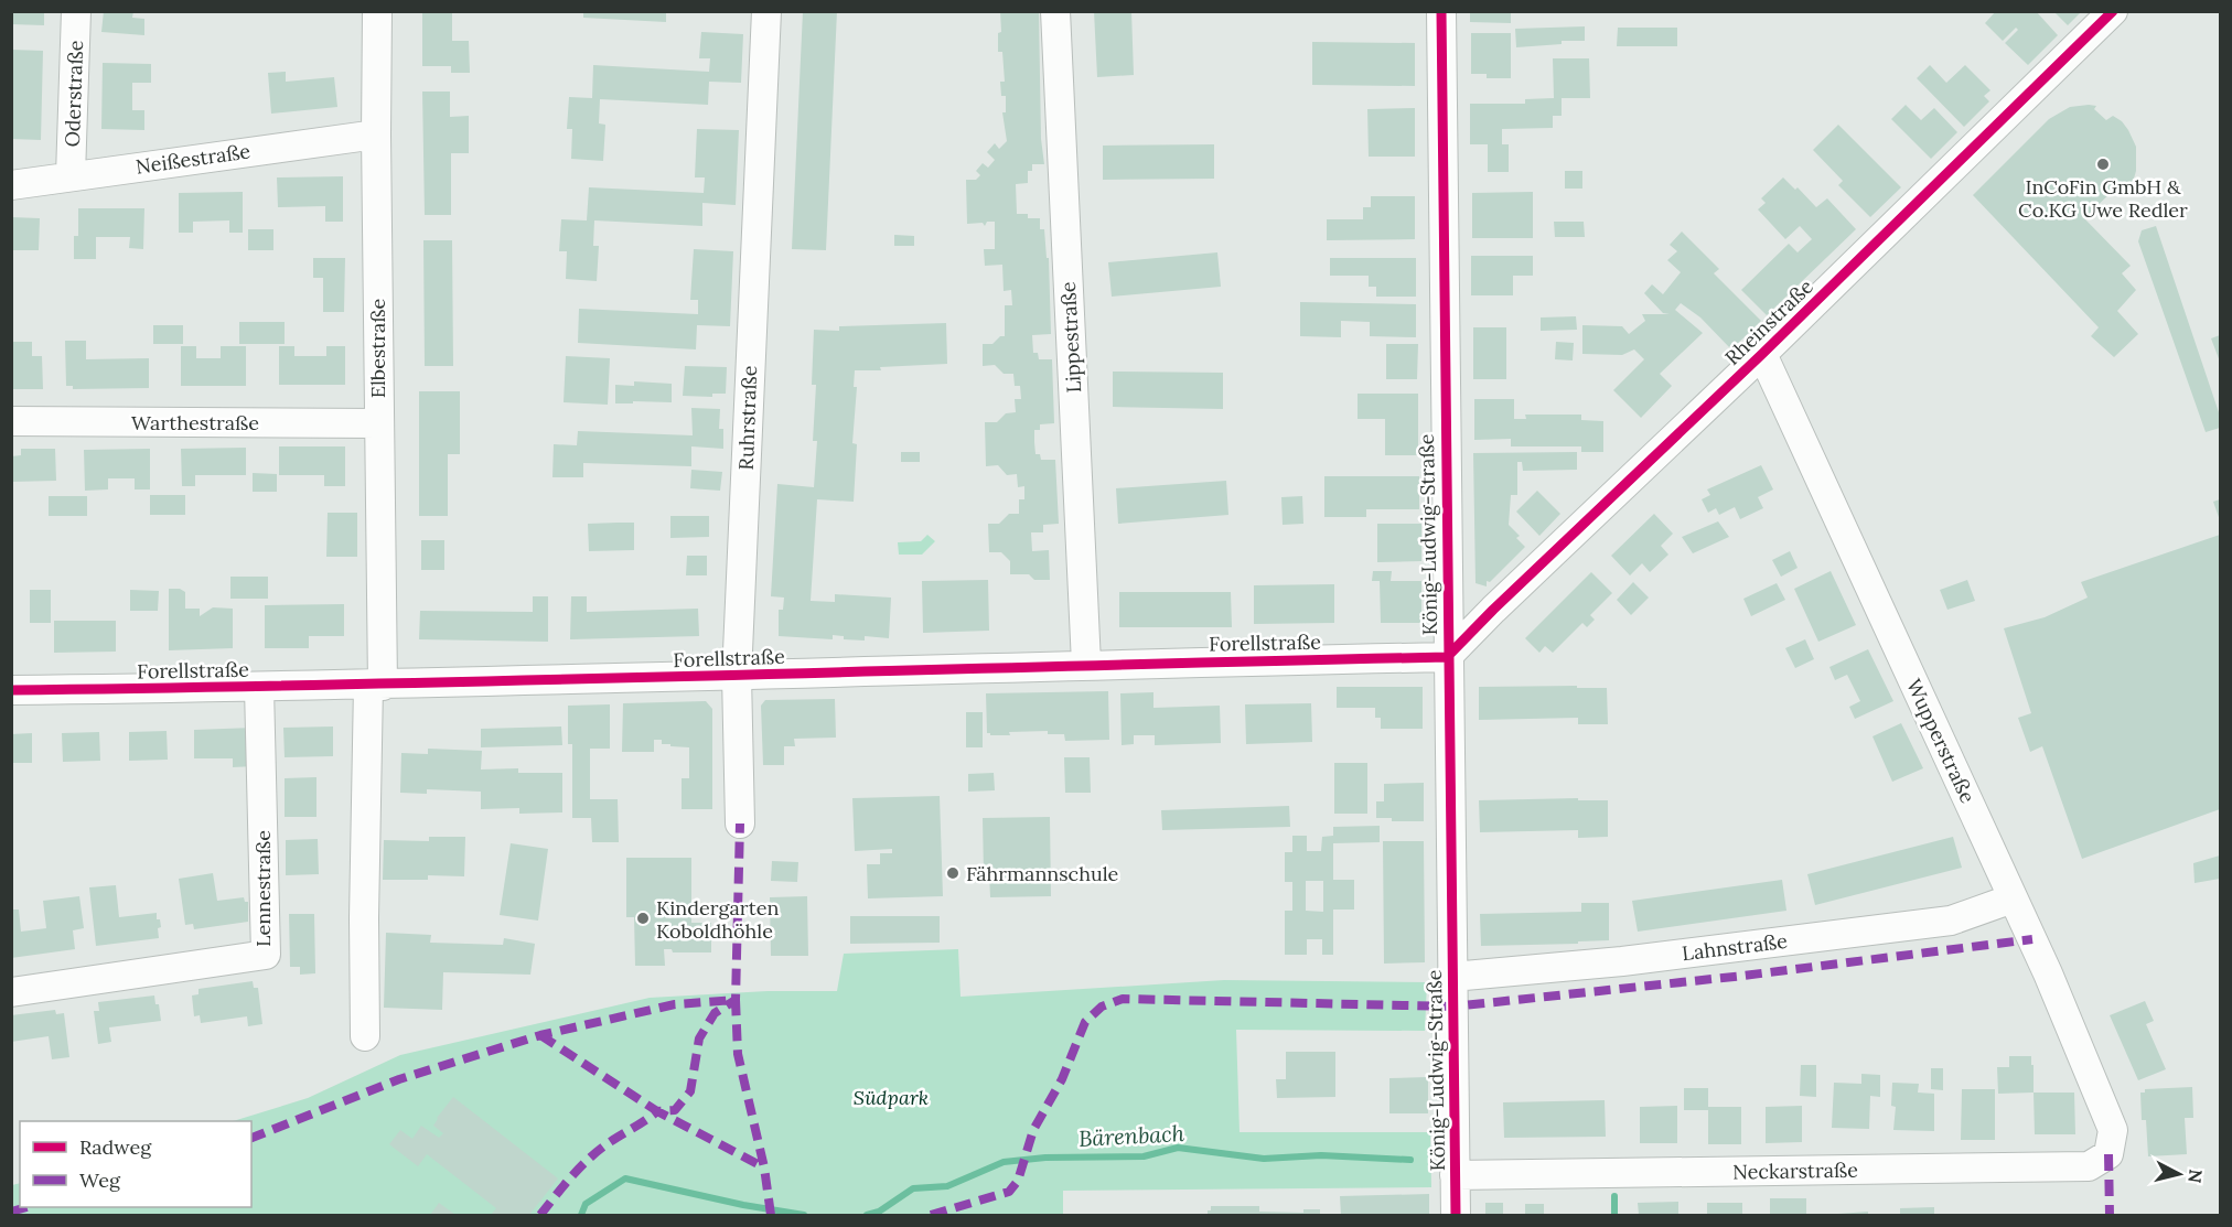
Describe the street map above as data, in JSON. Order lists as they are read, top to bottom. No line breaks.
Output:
{"streets":{"street":["Oderstraße","Neißestraße","Rheinstraße","Lippestraße","Elbestraße","Ruhrstraße","Warthestraße","König-Ludwig-Straße","Forellstraße","Wupperstraße","Lennestraße","Lahnstraße","Neckarstraße"]},"crossings":[["Oderstraße","Neißestraße"],["Neißestraße","Elbestraße"],["Rheinstraße","König-Ludwig-Straße"],["Rheinstraße","Forellstraße"],["Rheinstraße","Wupperstraße"],["Lippestraße","Forellstraße"],["Elbestraße","Warthestraße"],["Elbestraße","Forellstraße"],["Ruhrstraße","Forellstraße"],["König-Ludwig-Straße","Forellstraße"],["König-Ludwig-Straße","Lahnstraße"],["König-Ludwig-Straße","Neckarstraße"],["Forellstraße","Lennestraße"],["Wupperstraße","Lahnstraße"],["Wupperstraße","Neckarstraße"]],"water":["Bärenbach"],"parks":["Südpark"],"places":["InCoFin GmbH & Co.KG Uwe Redler","Fährmannschule","Kindergarten Koboldhöhle"],"legend":["Radweg","Weg"],"north":"right"}
